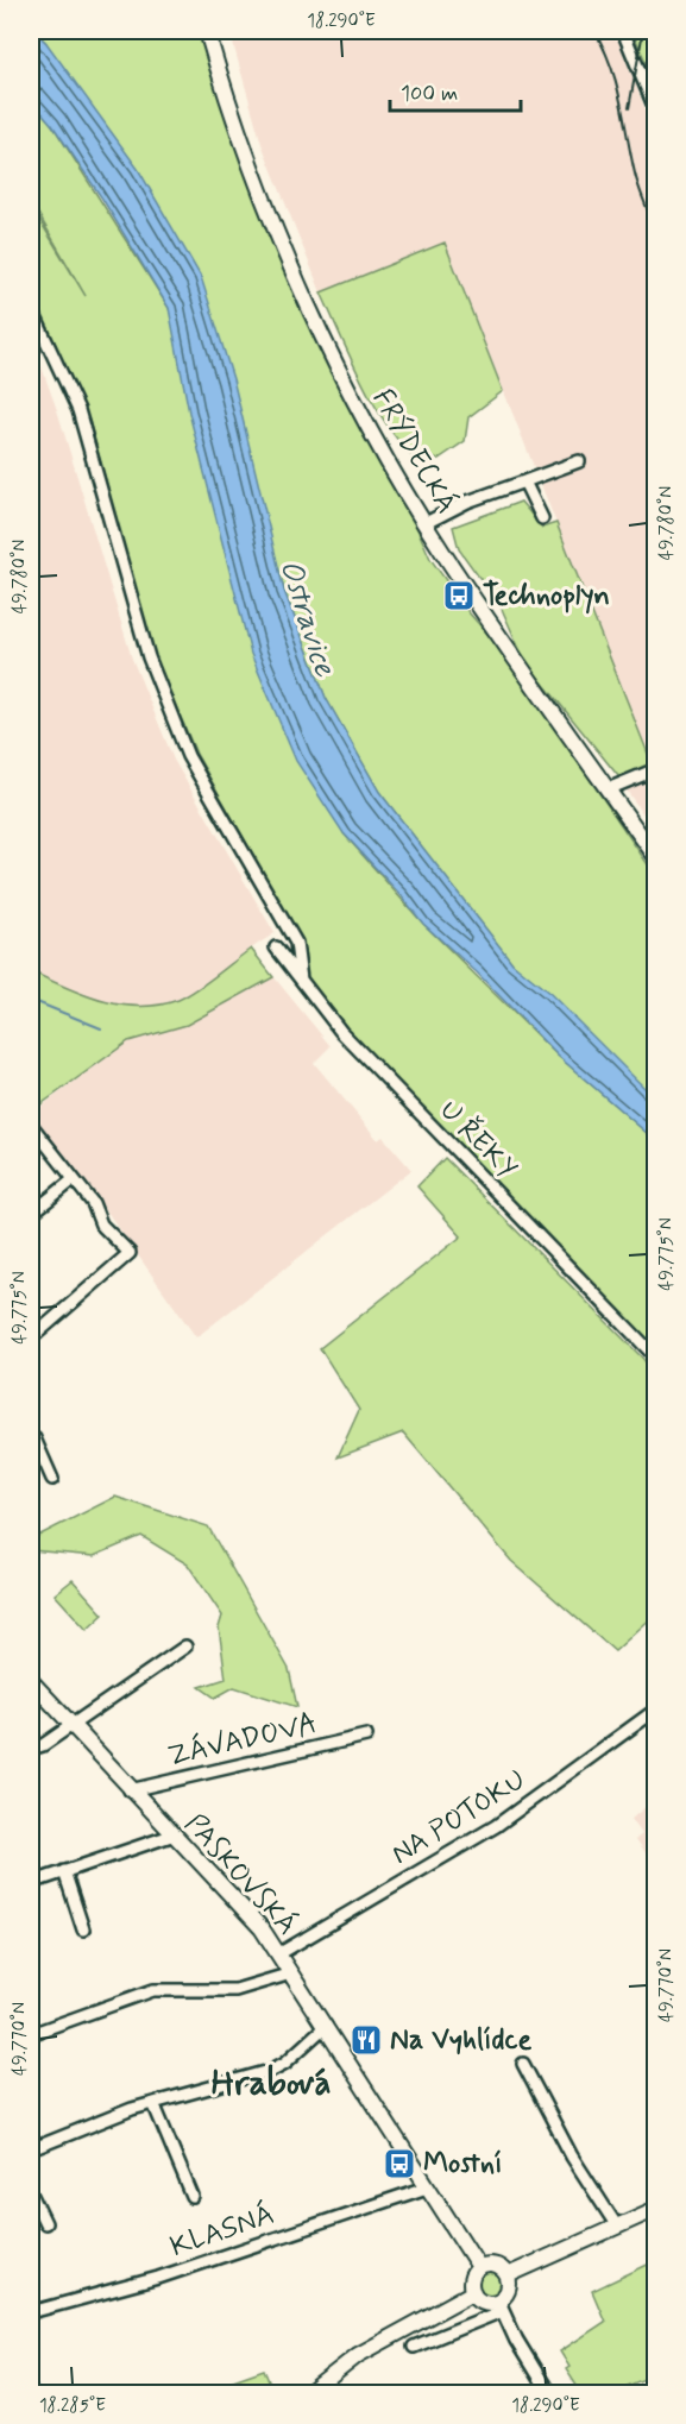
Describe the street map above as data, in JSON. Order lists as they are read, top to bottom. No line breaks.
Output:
{"streets":{"main road":["FRÝDECKÁ","PASKOVSKÁ"],"street":["U ŘEKY","ZÁVADOVA","NA POTOKU","KLASNÁ"]},"crossings":[["ZÁVADOVA","PASKOVSKÁ"],["NA POTOKU","PASKOVSKÁ"],["PASKOVSKÁ","KLASNÁ"]],"districts":["Hrabová"],"water":["Ostravice"],"places":{"bus stop":["Technoplyn","Mostní"],"restaurant":["Na Vyhlídce"]},"scale_bar":"100 m","coordinates":["18.290°E","49.780°N","49.775°N","49.770°N","18.285°E"]}
